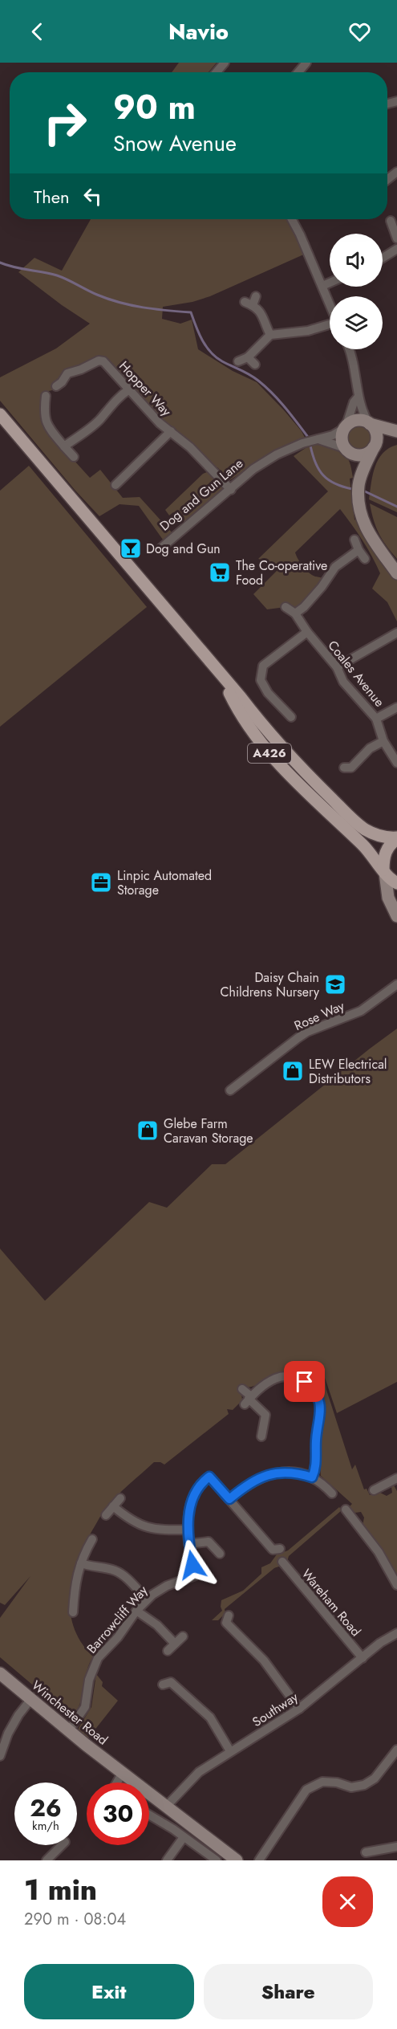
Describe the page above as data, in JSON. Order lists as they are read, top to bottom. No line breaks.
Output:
{"streets":{"main road":["A426"],"street":["Hopper Way","Dog and Gun Lane","Coales Avenue","Rose Way","Wareham Road","Barrowcliff Way","Southway","Winchester Road"]},"crossings":[["Hopper Way","Dog and Gun Lane"],["Wareham Road","Southway"],["Barrowcliff Way","Winchester Road"],["Southway","Winchester Road"]],"places":{"bar":["Dog and Gun"],"supermarket":["The Co-operative Food"],"office":["Linpic Automated Storage"],"school or university":["Daisy Chain Childrens Nursery"],"shop":["LEW Electrical Distributors","Glebe Farm Caravan Storage"]},"page":{"header":"Navio","turn":["90 m","Snow Avenue"],"then":"Then","speed":"26 km/h","limit":"30","heading":["1 min","290 m · 08:04"],"buttons":["Exit","Share"]}}
